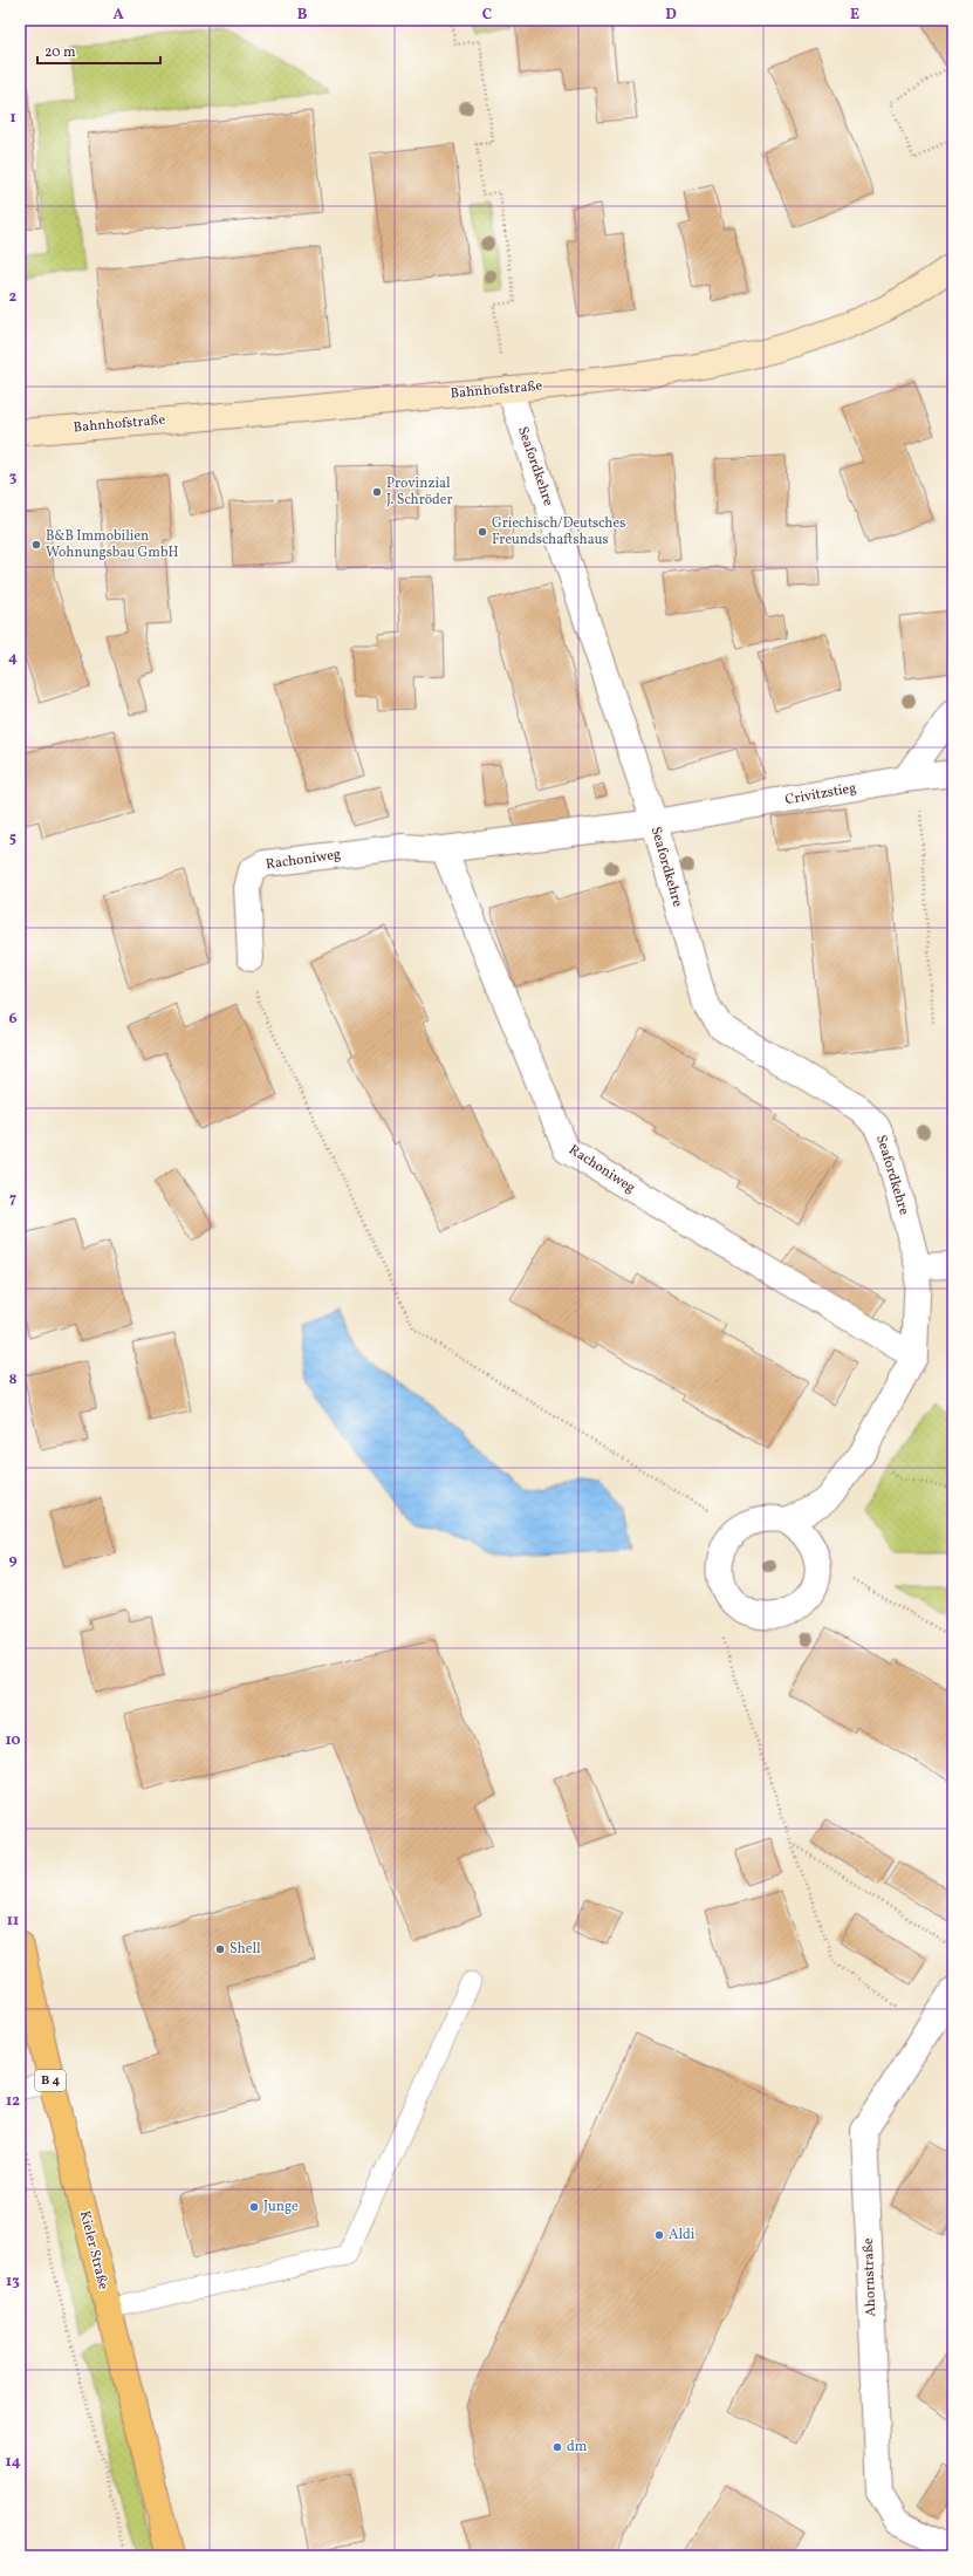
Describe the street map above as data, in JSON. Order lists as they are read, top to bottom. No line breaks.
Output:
{"streets":{"main road":["Bahnhofstraße","B 4","Kieler Straße"],"street":["Seafordkehre","Crivitzstieg","Rachoniweg","Ahornstraße"]},"crossings":[["Bahnhofstraße","Seafordkehre"],["Seafordkehre","Crivitzstieg"],["Seafordkehre","Rachoniweg"],["Crivitzstieg","Rachoniweg"]],"places":["Provinzial J. Schröder","Griechisch/Deutsches Freundschaftshaus","B&B Immobilien Wohnungsbau GmbH","Shell","Junge","Aldi","dm"],"scale_bar":"20 m","grid":{"columns":["A","B","C","D","E"],"rows":["1","2","3","4","5","6","7","8","9","10","11","12","13","14"]}}
